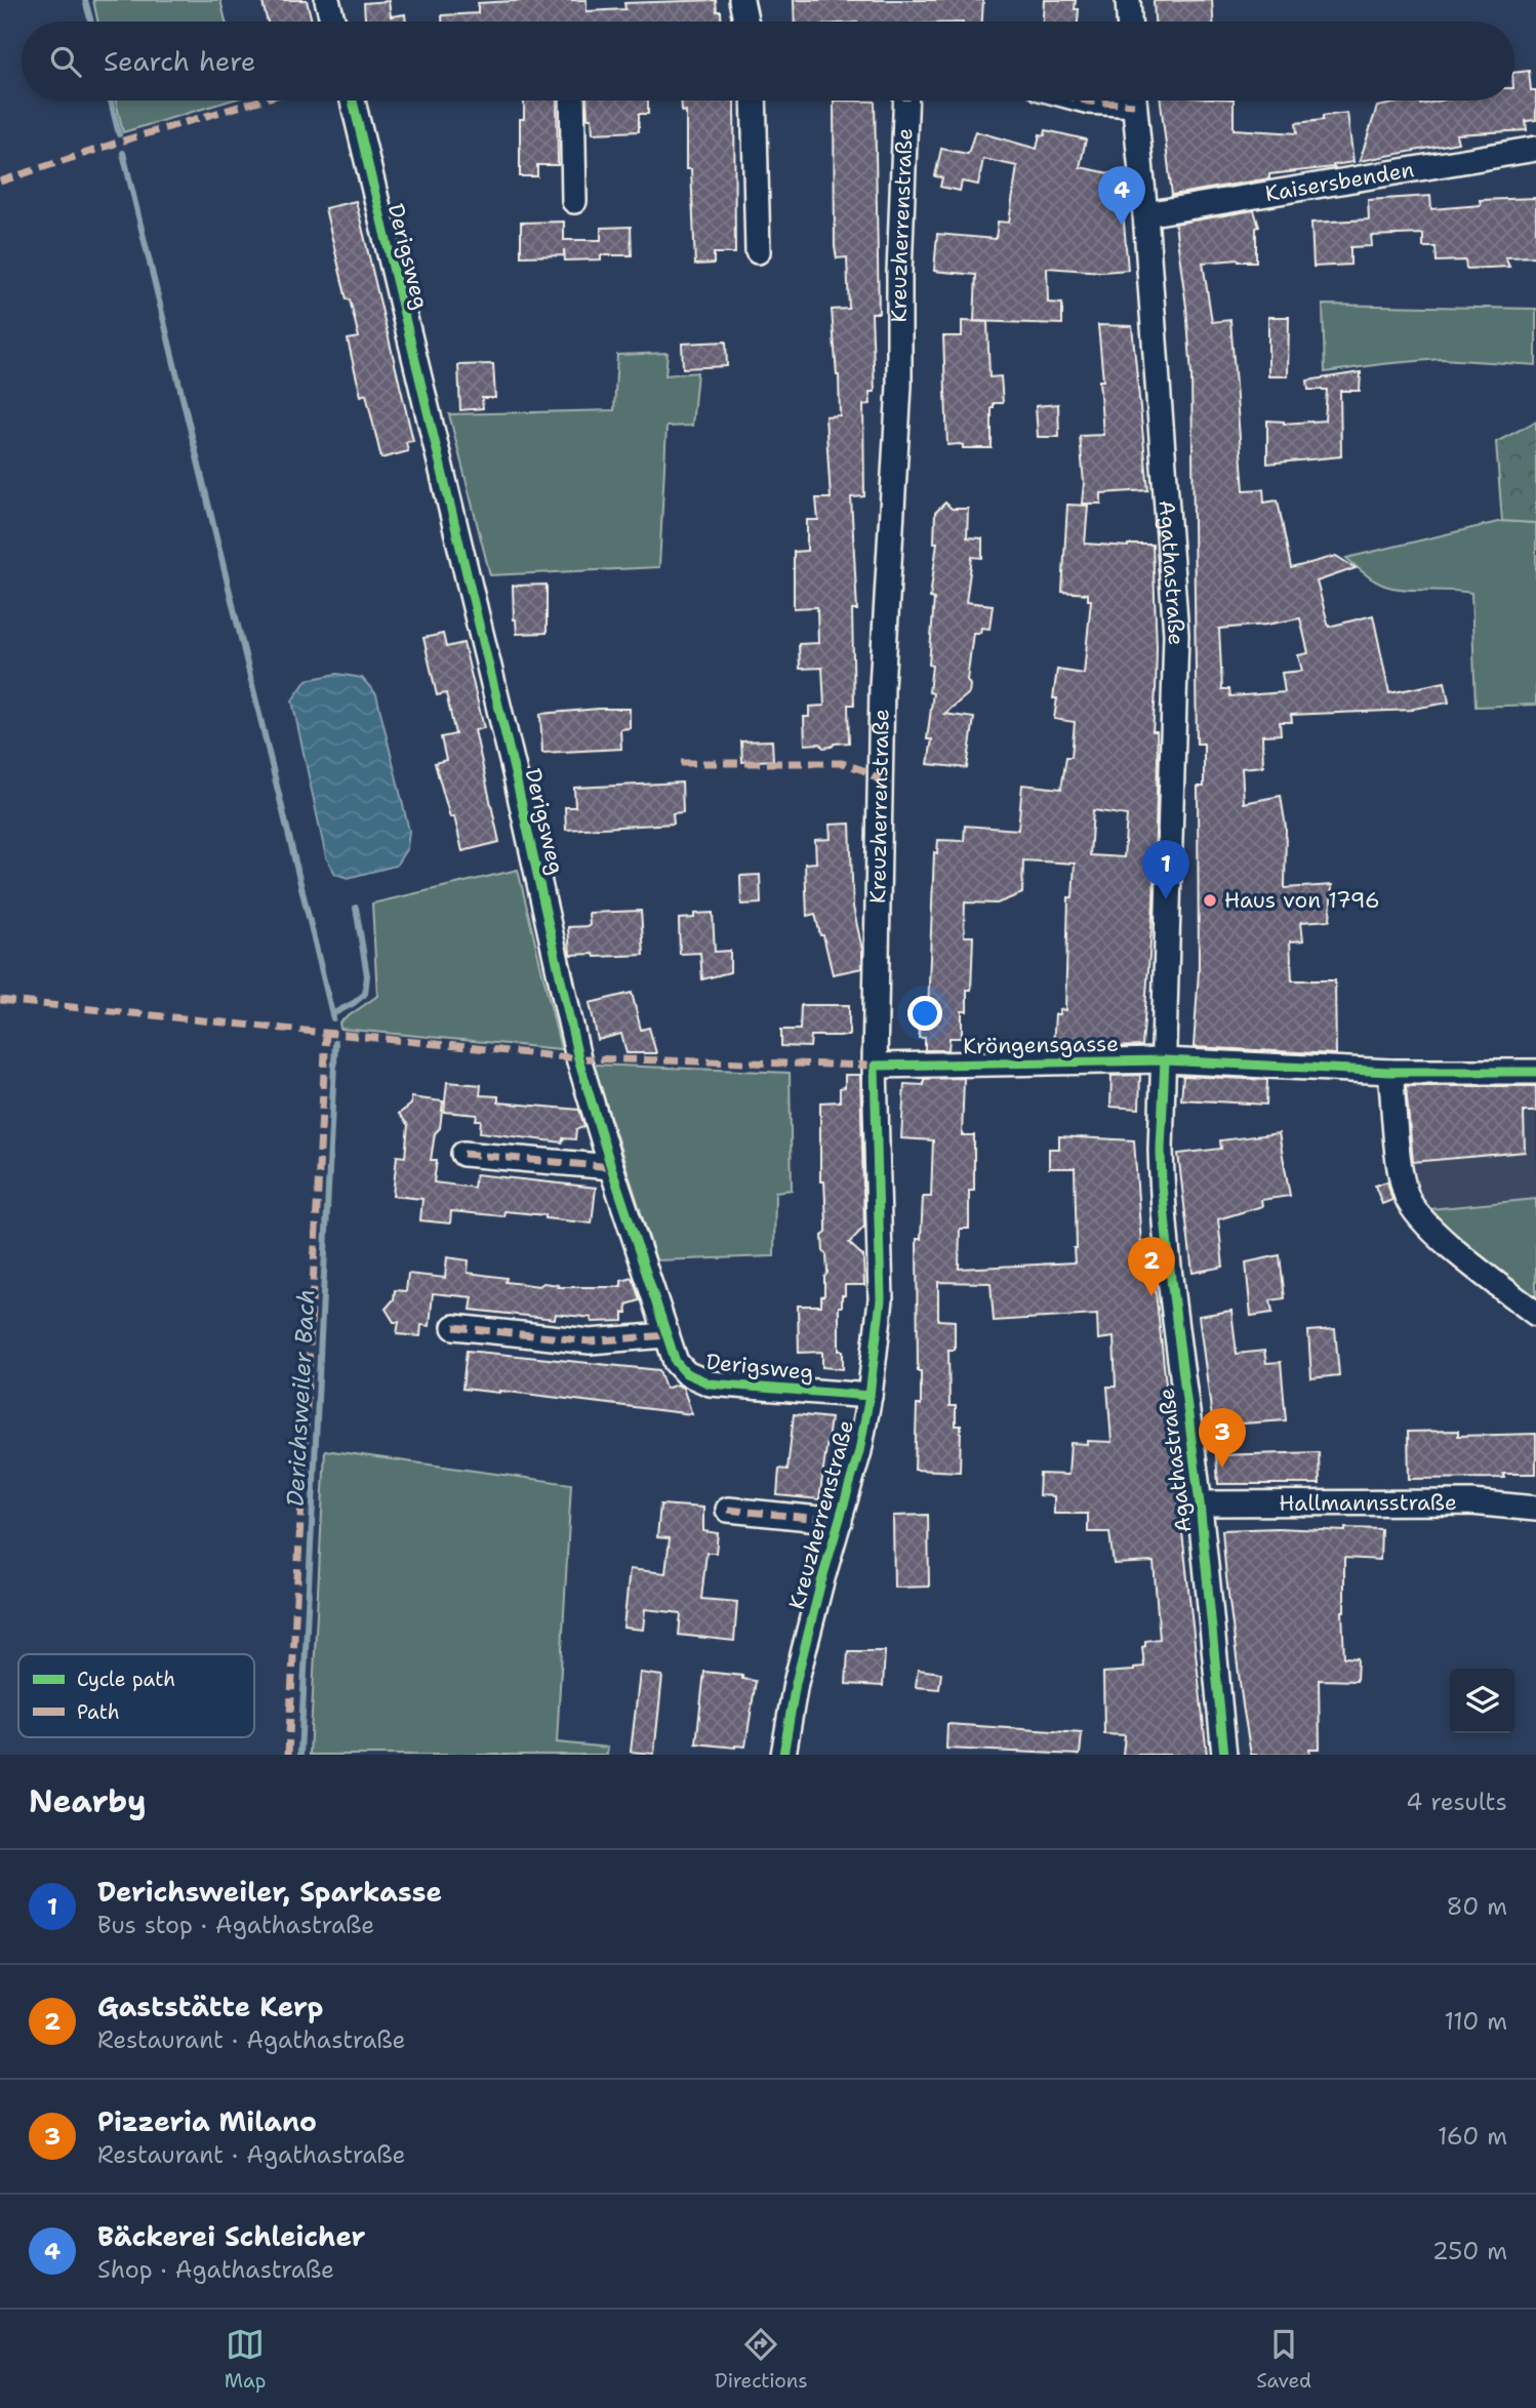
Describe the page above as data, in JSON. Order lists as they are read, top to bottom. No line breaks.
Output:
{"streets":{"street":["Kaisersbenden","Kreuzherrenstraße","Derigsweg","Agathastraße","Kröngensgasse","Hallmannsstraße"]},"crossings":[["Kaisersbenden","Agathastraße"],["Kreuzherrenstraße","Derigsweg"],["Kreuzherrenstraße","Kröngensgasse"],["Agathastraße","Kröngensgasse"],["Agathastraße","Hallmannsstraße"]],"water":["Derichsweiler Bach"],"places":["Haus von 1796"],"legend":["Cycle path","Path"],"page":{"search":"Search here","pins":["4","1","2","3"],"heading":["Nearby","4 results"],"list":[{"mark":"1","name":"Derichsweiler, Sparkasse","note":"Bus stop · Agathastraße","value":"80 m"},{"mark":"2","name":"Gaststätte Kerp","note":"Restaurant · Agathastraße","value":"110 m"},{"mark":"3","name":"Pizzeria Milano","note":"Restaurant · Agathastraße","value":"160 m"},{"mark":"4","name":"Bäckerei Schleicher","note":"Shop · Agathastraße","value":"250 m"}],"nav":["Map","Directions","Saved"]}}
